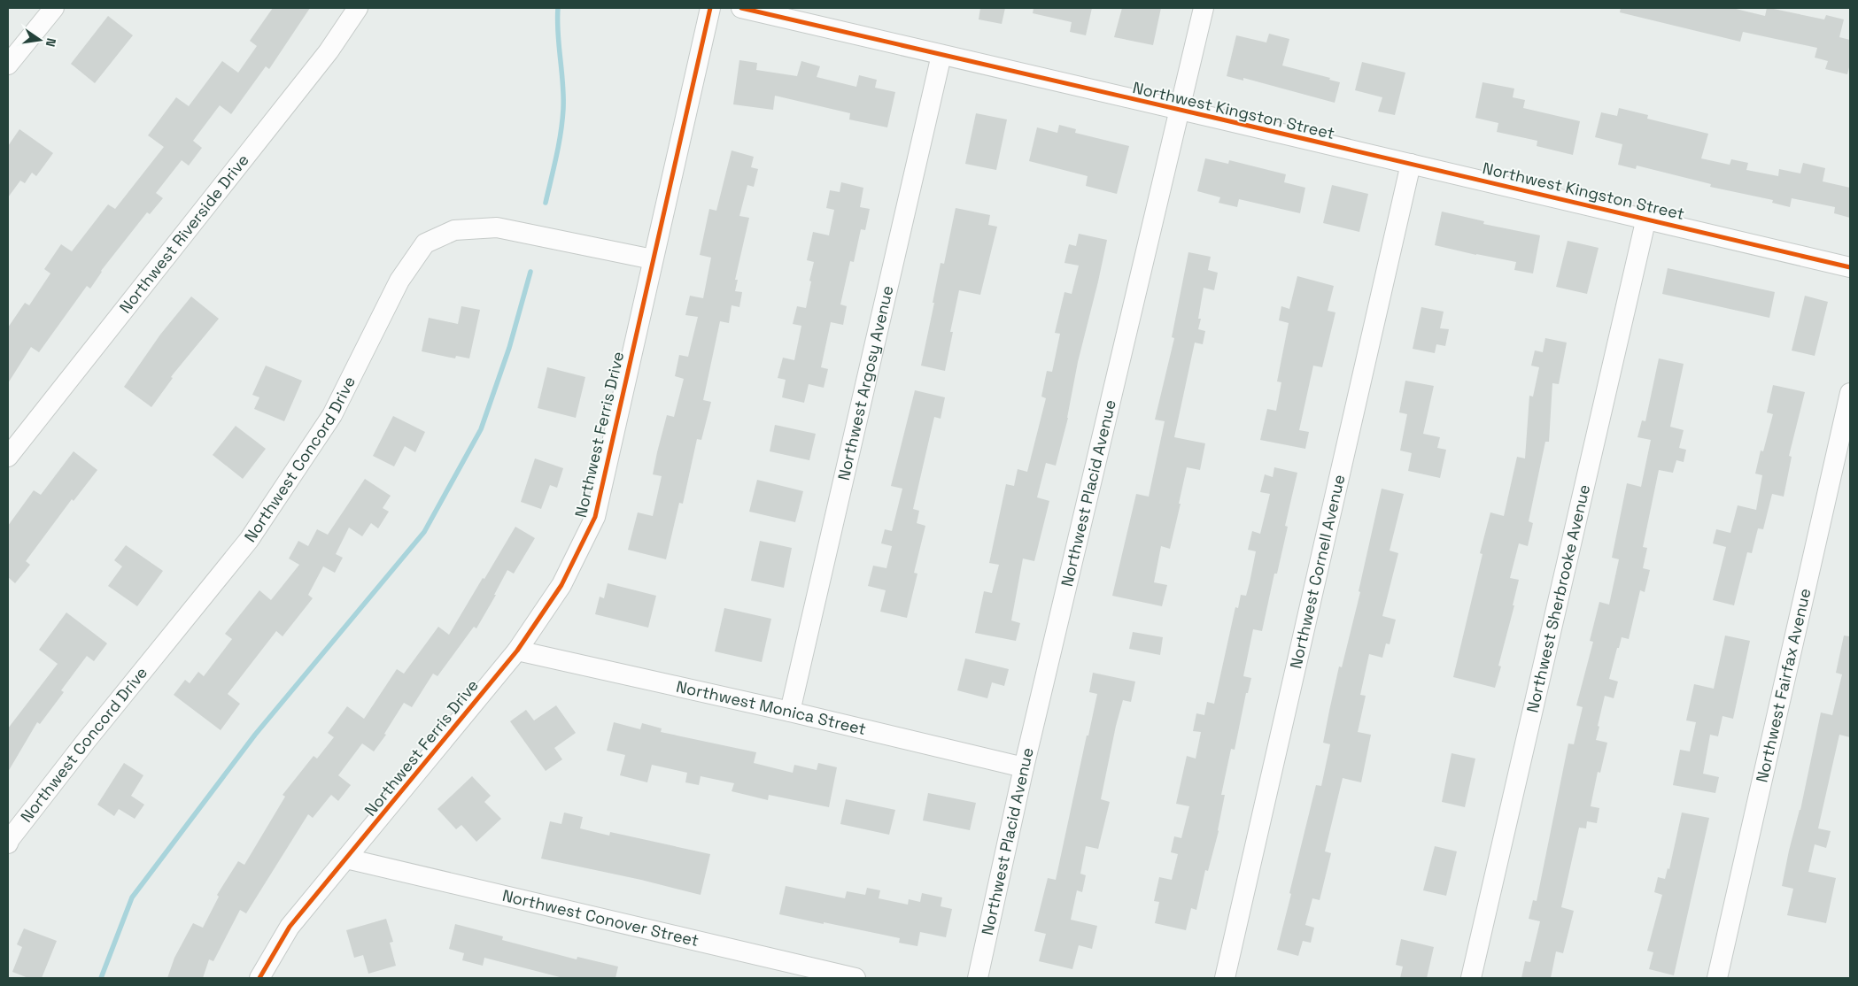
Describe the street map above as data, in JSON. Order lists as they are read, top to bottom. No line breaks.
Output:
{"streets":{"street":["Northwest Kingston Street","Northwest Riverside Drive","Northwest Argosy Avenue","Northwest Ferris Drive","Northwest Concord Drive","Northwest Placid Avenue","Northwest Cornell Avenue","Northwest Sherbrooke Avenue","Northwest Fairfax Avenue","Northwest Monica Street","Northwest Conover Street"]},"crossings":[["Northwest Kingston Street","Northwest Argosy Avenue"],["Northwest Kingston Street","Northwest Placid Avenue"],["Northwest Kingston Street","Northwest Cornell Avenue"],["Northwest Kingston Street","Northwest Sherbrooke Avenue"],["Northwest Argosy Avenue","Northwest Monica Street"],["Northwest Ferris Drive","Northwest Concord Drive"],["Northwest Ferris Drive","Northwest Monica Street"],["Northwest Ferris Drive","Northwest Conover Street"],["Northwest Placid Avenue","Northwest Monica Street"]],"north":"right"}
